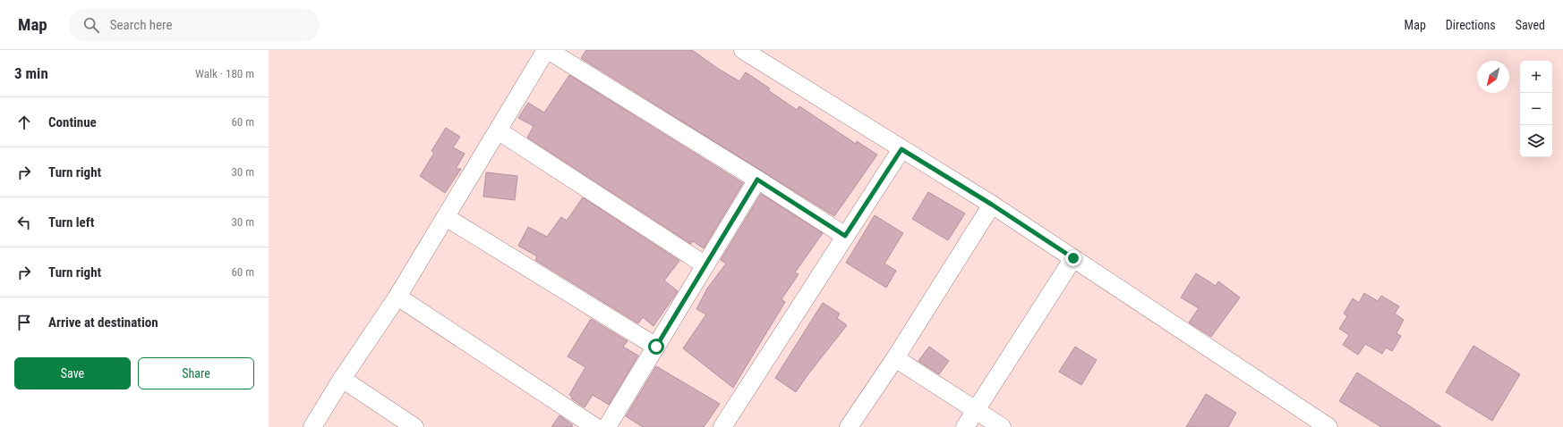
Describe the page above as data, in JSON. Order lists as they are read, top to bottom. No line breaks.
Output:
{"north":"bottom left","page":{"header":"Map","search":"Search here","nav":["Map","Directions","Saved"],"heading":["3 min","Walk · 180 m"],"map_buttons":["+","−"],"list":[["Continue","60 m"],["Turn right","30 m"],["Turn left","30 m"],["Turn right","60 m"],"Arrive at destination"],"buttons":["Save","Share"]}}
